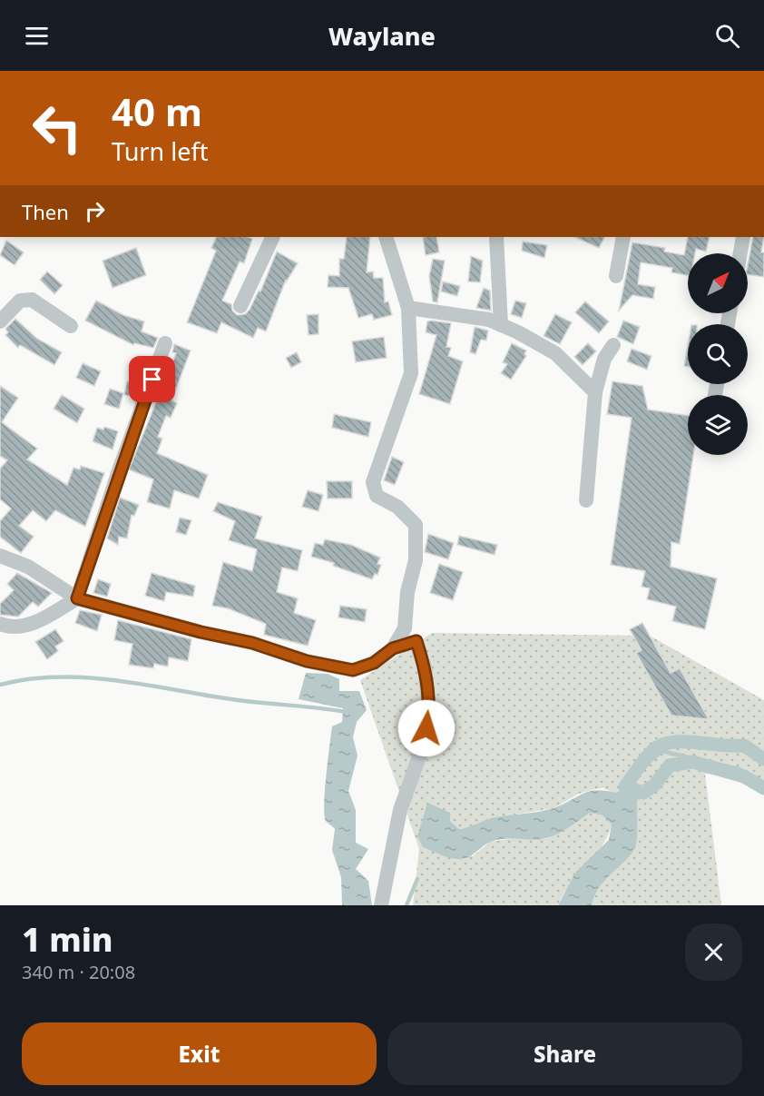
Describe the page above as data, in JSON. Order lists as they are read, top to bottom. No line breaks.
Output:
{"north":"top right","page":{"header":"Waylane","turn":["40 m","Turn left"],"then":"Then","heading":["1 min","340 m · 20:08"],"buttons":["Exit","Share"]}}
